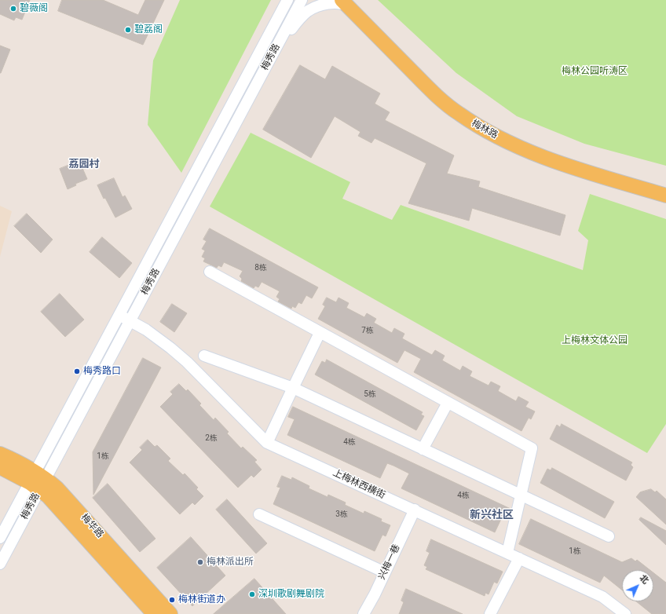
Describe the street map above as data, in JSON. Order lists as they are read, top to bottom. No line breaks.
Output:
{"streets":{"main road":["梅林路","梅华路"],"street":["梅秀路","上梅林西横街","兴梅一巷"]},"crossings":[["梅秀路","上梅林西横街"],["梅秀路","梅华路"],["上梅林西横街","兴梅一巷"]],"districts":["荔园村","新兴社区"],"parks":["梅林公园听涛区","上梅林文体公园"],"places":["碧薇阁","碧荔阁","梅秀路口","梅林派出所","深圳歌剧舞剧院","梅林街道办"],"house_numbers":["8栋","7栋","5栋","2栋","4栋","1栋","4栋","3栋","1栋"],"north":"top right"}
